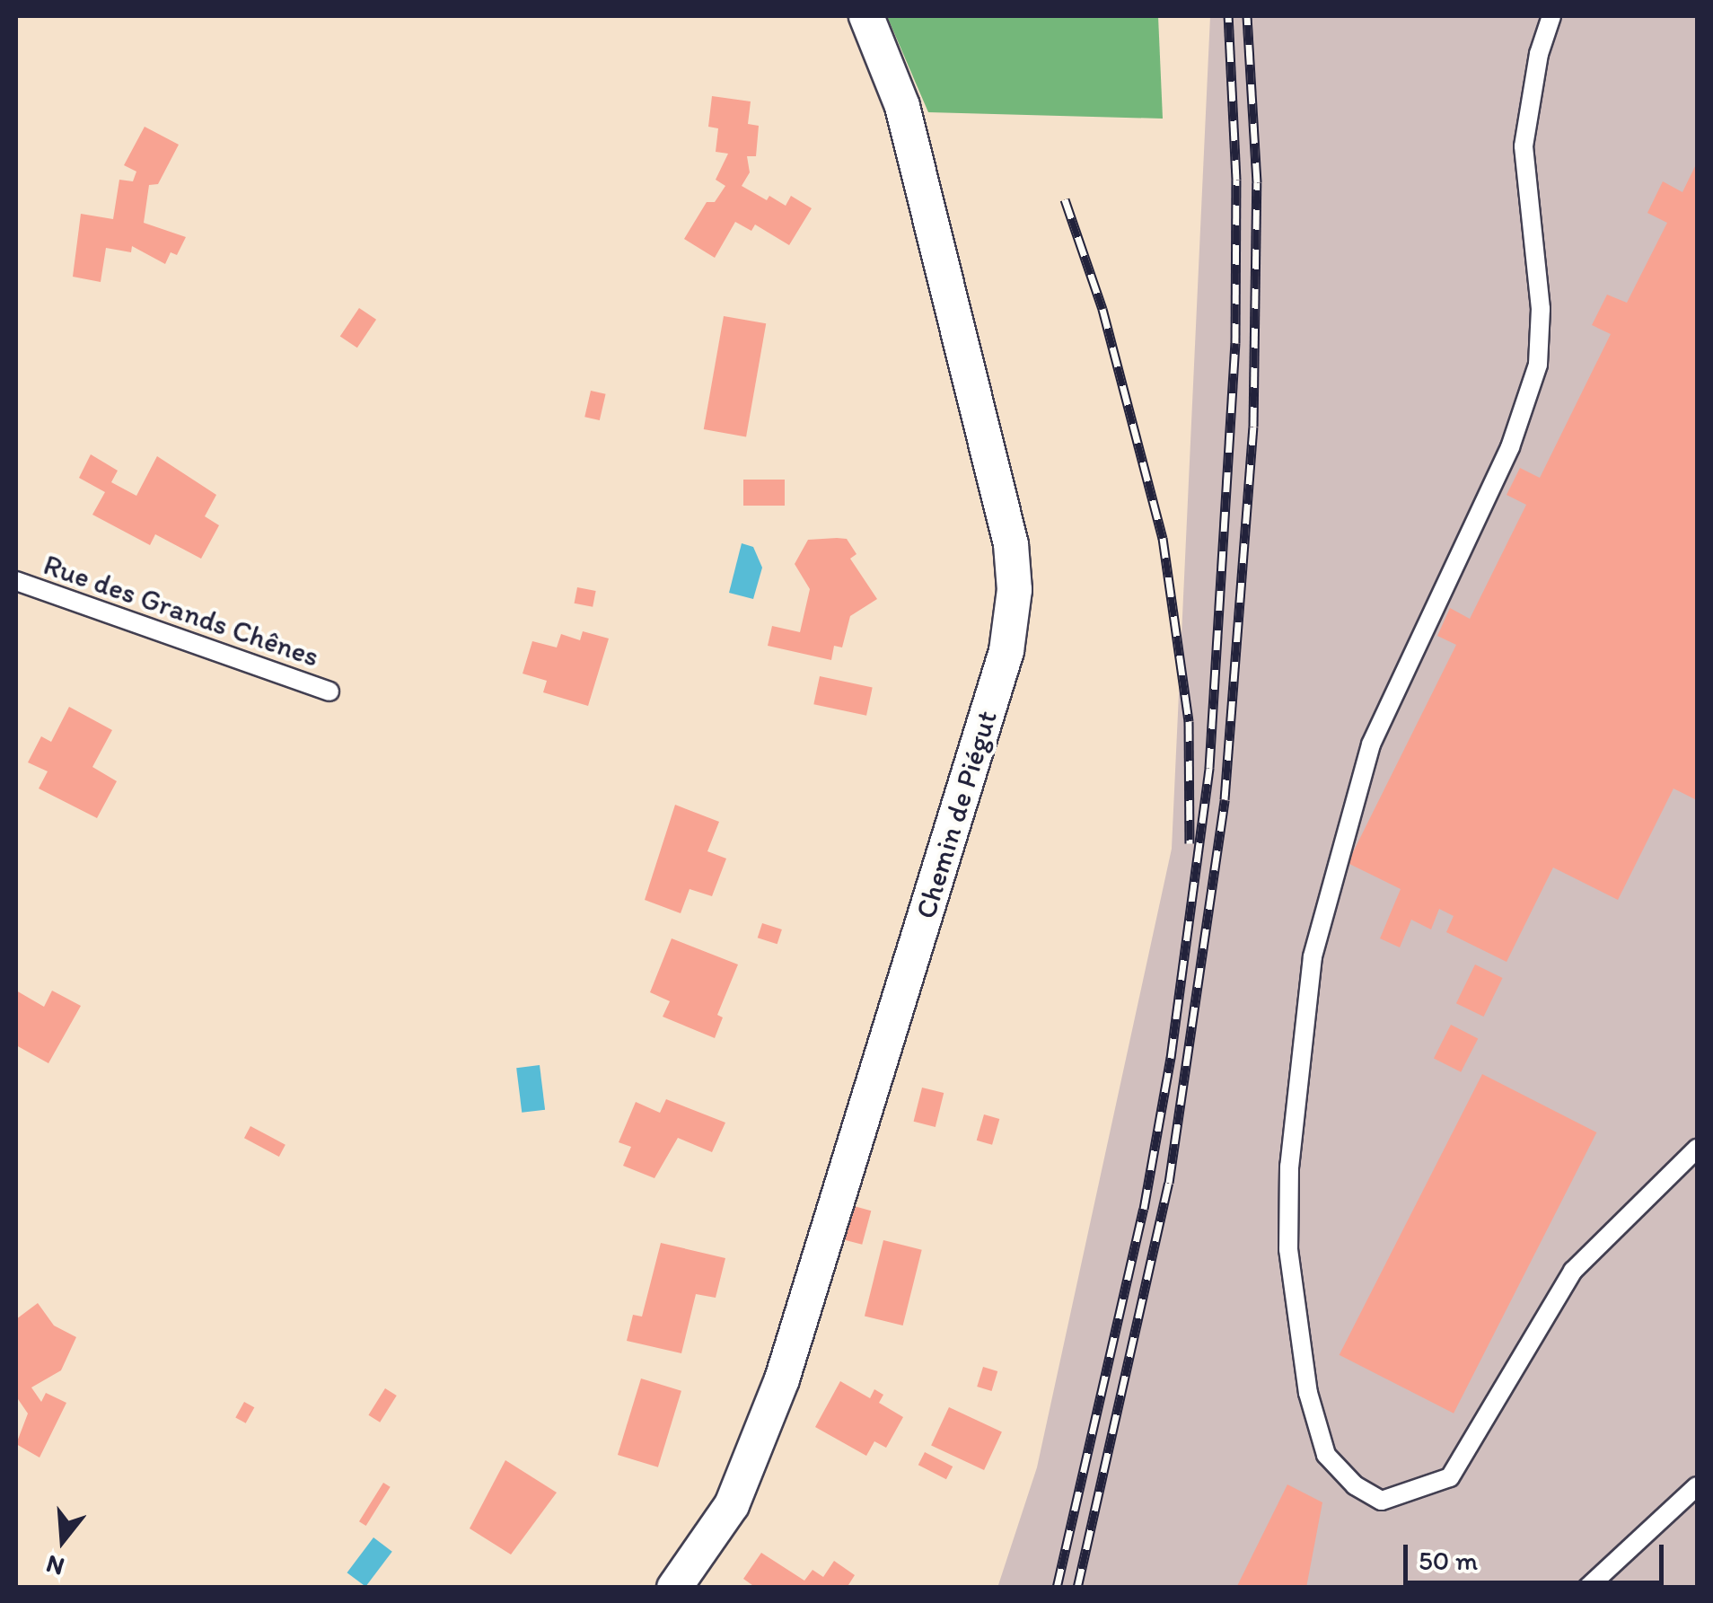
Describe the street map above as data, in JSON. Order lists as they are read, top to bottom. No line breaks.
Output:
{"streets":{"street":["Chemin de Piégut"],"lane":["Rue des Grands Chênes"]},"scale_bar":"50 m","north":"bottom"}
